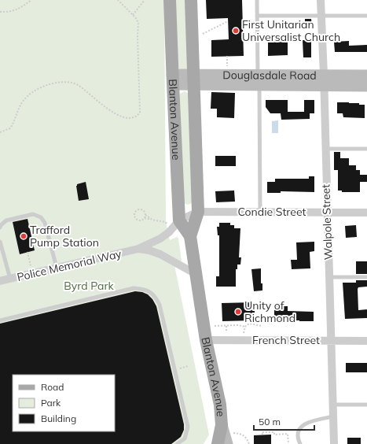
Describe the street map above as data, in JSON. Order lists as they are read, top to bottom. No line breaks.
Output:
{"streets":{"main road":["Blanton Avenue"],"street":["Douglasdale Road","Condie Street","Walpole Street","Police Memorial Way","French Street"]},"crossings":[["Douglasdale Road","Blanton Avenue"],["Douglasdale Road","Walpole Street"],["Blanton Avenue","Condie Street"],["Blanton Avenue","Police Memorial Way"],["Blanton Avenue","French Street"],["Condie Street","Walpole Street"],["Condie Street","Police Memorial Way"],["Walpole Street","French Street"]],"parks":["Byrd Park"],"places":["First Unitarian Universalist Church","Trafford Pump Station","Unity of Richmond"],"legend":["Road","Park","Building"],"scale_bar":"50 m"}
